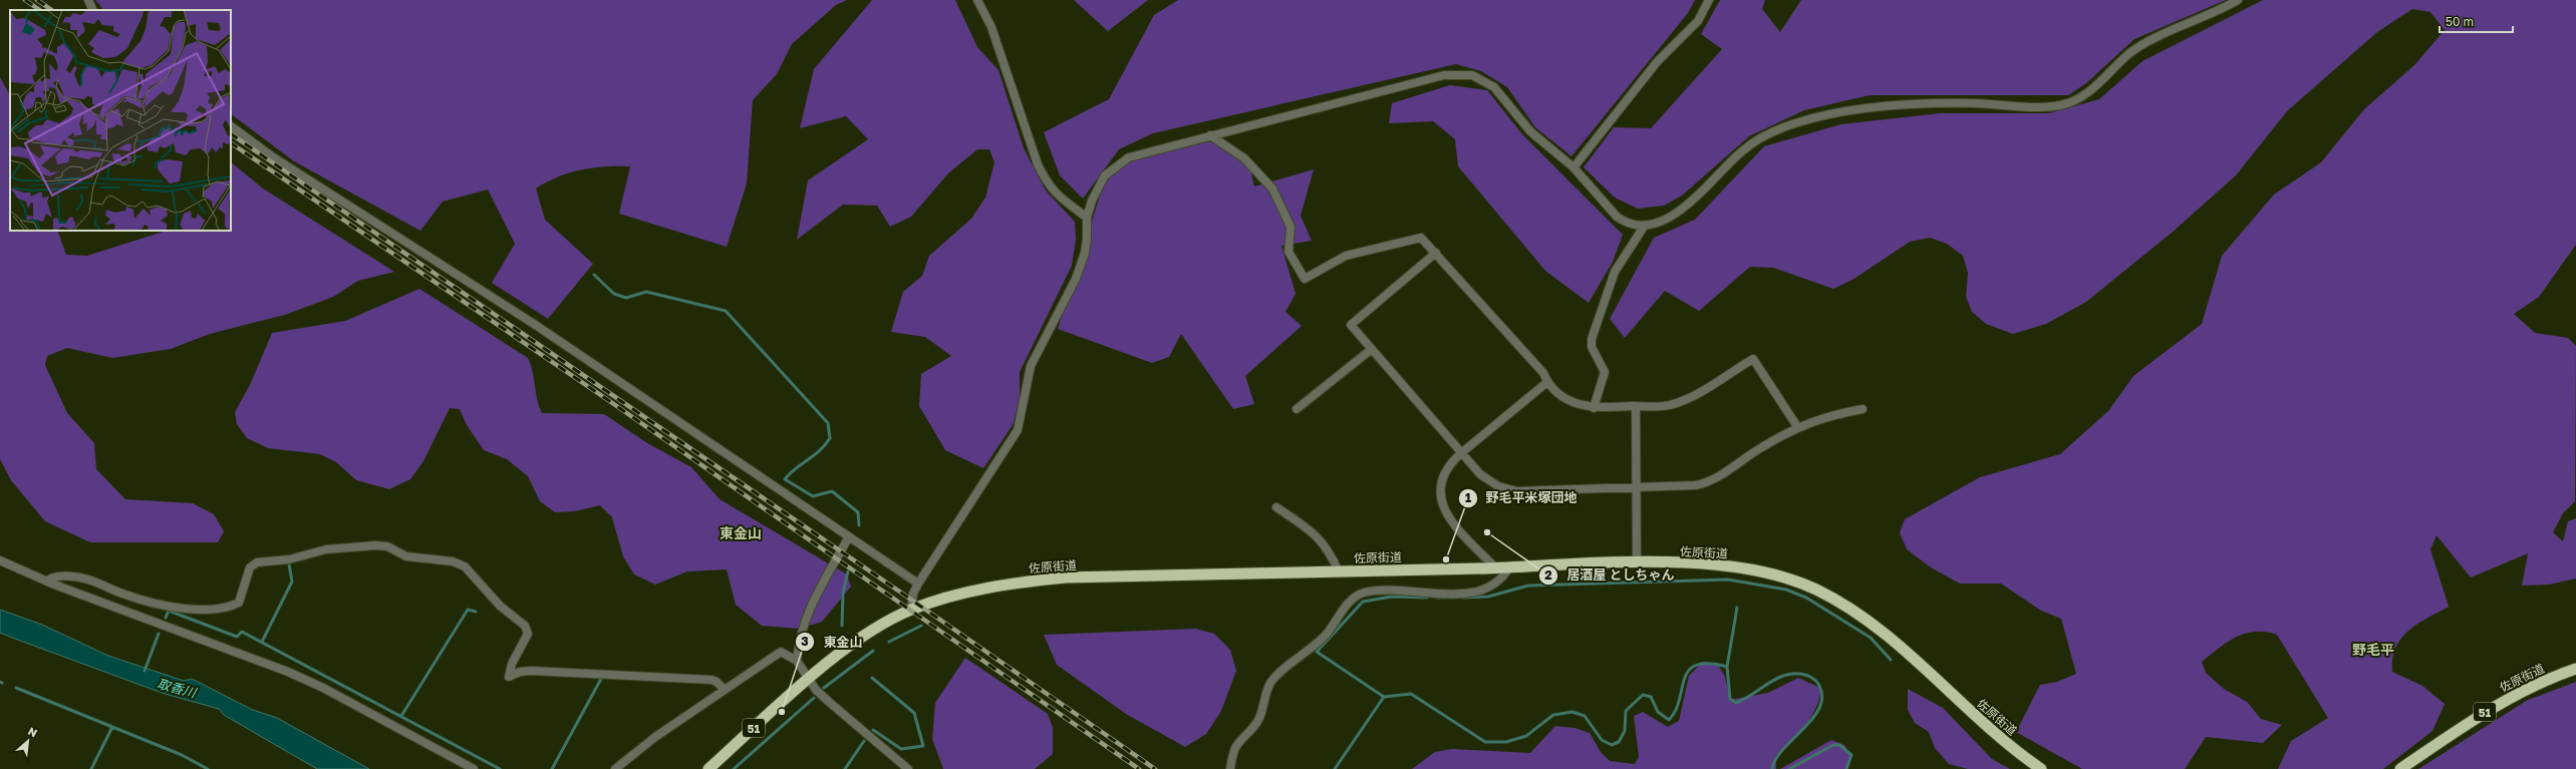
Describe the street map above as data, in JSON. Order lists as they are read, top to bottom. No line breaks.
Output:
{"streets":{"highway":["佐原街道","51"]},"districts":["東金山","野毛平"],"water":["取香川"],"places":["居酒屋 としちゃん","野毛平米塚団地","東金山"],"scale_bar":"50 m","north":"top right"}
